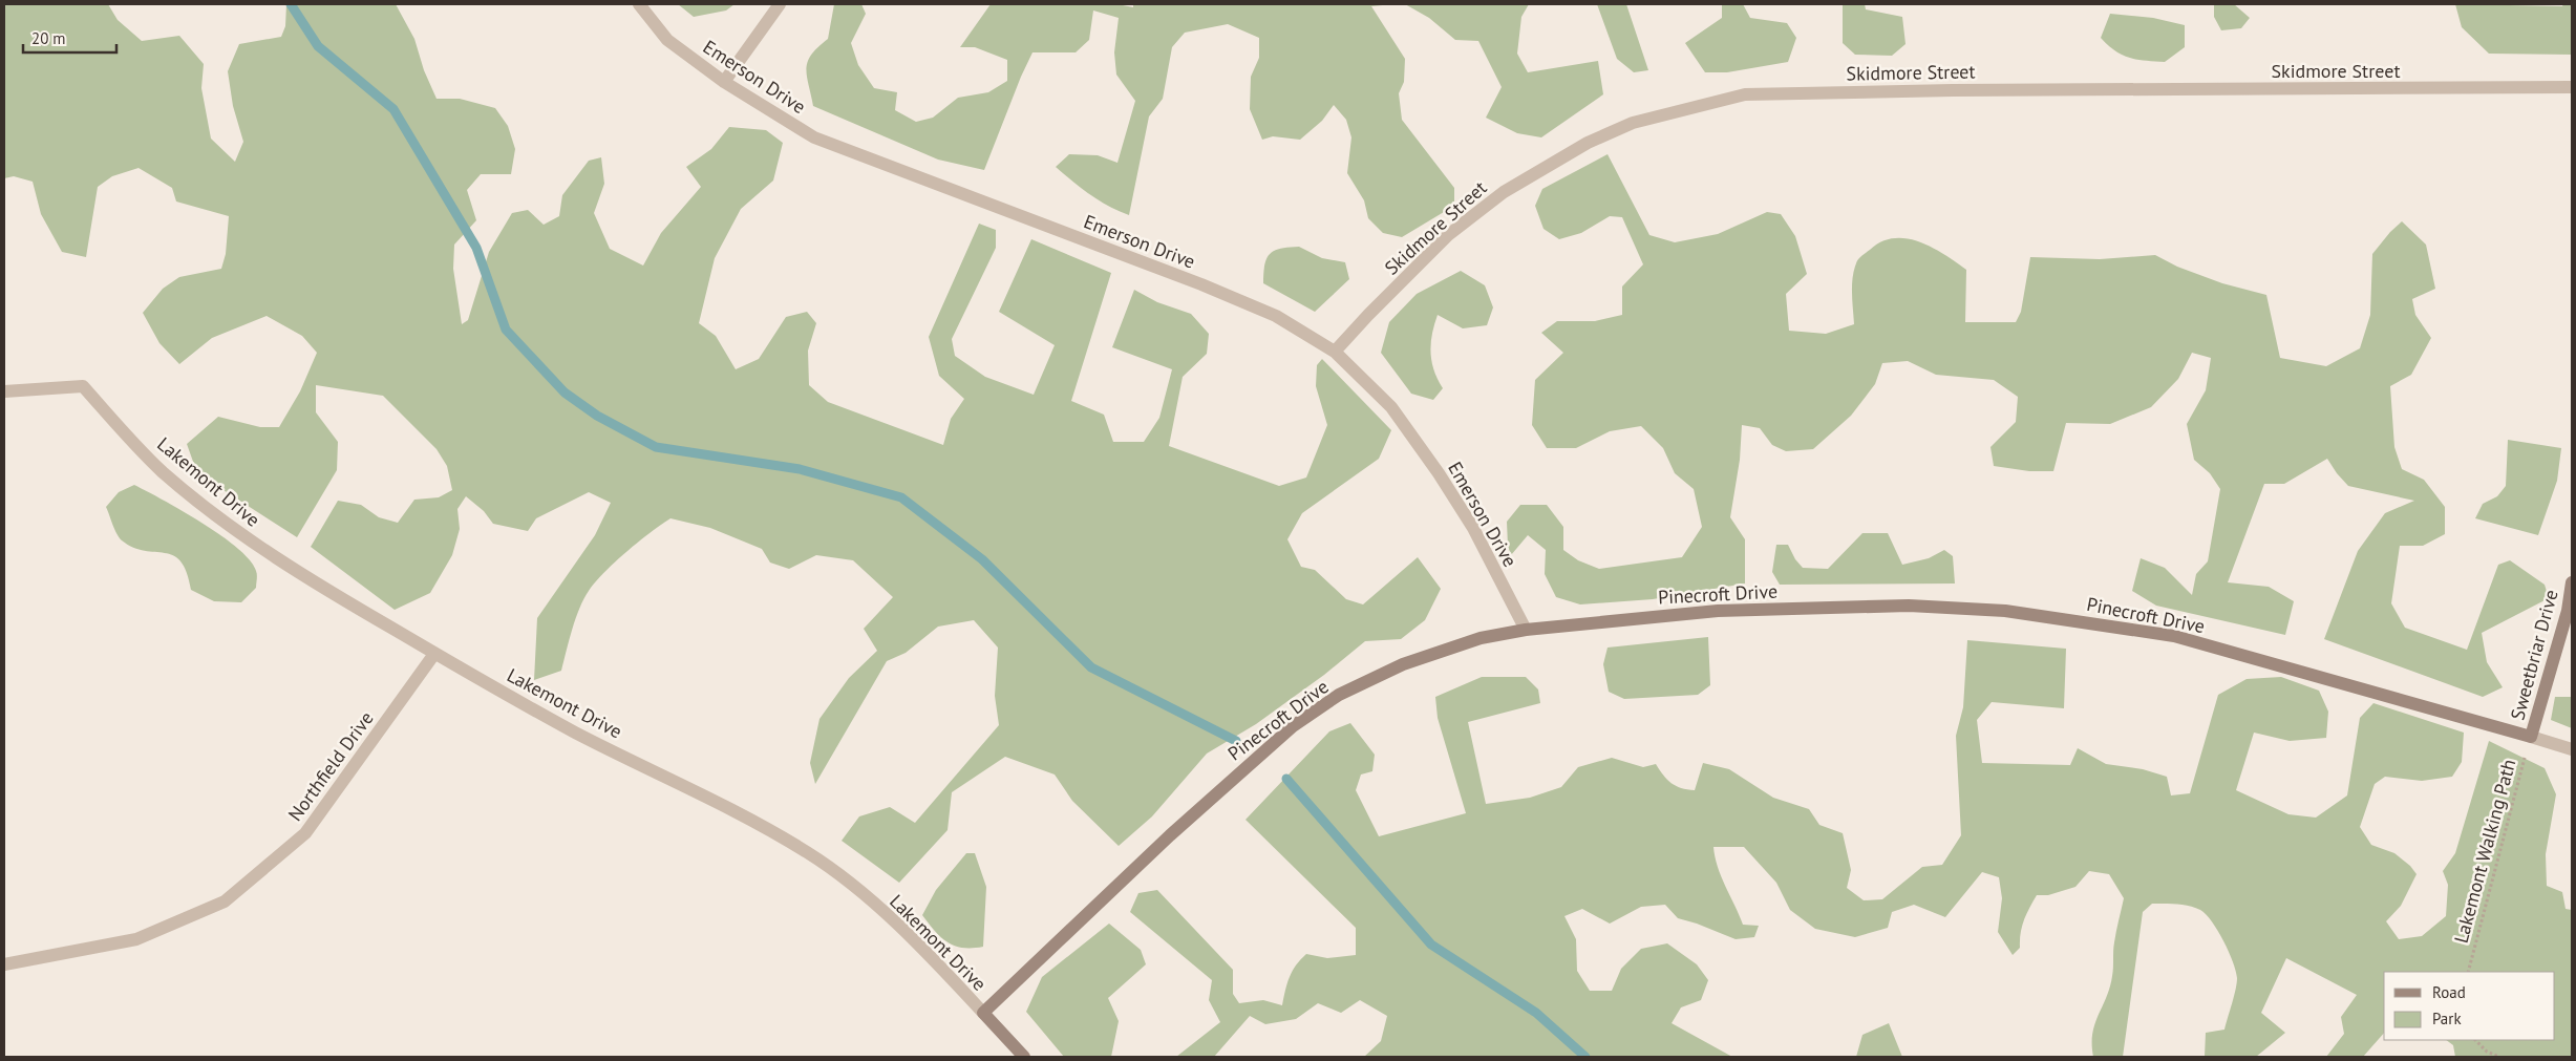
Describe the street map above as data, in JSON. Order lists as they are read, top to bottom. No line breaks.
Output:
{"streets":{"street":["Skidmore Street","Emerson Drive","Lakemont Drive","Pinecroft Drive","Sweetbriar Drive","Northfield Drive"],"path":["Lakemont Walking Path"]},"crossings":[["Skidmore Street","Emerson Drive"],["Emerson Drive","Pinecroft Drive"],["Lakemont Drive","Pinecroft Drive"],["Lakemont Drive","Northfield Drive"],["Pinecroft Drive","Sweetbriar Drive"],["Pinecroft Drive","Lakemont Walking Path"],["Sweetbriar Drive","Lakemont Walking Path"]],"legend":["Road","Park"],"scale_bar":"20 m"}
